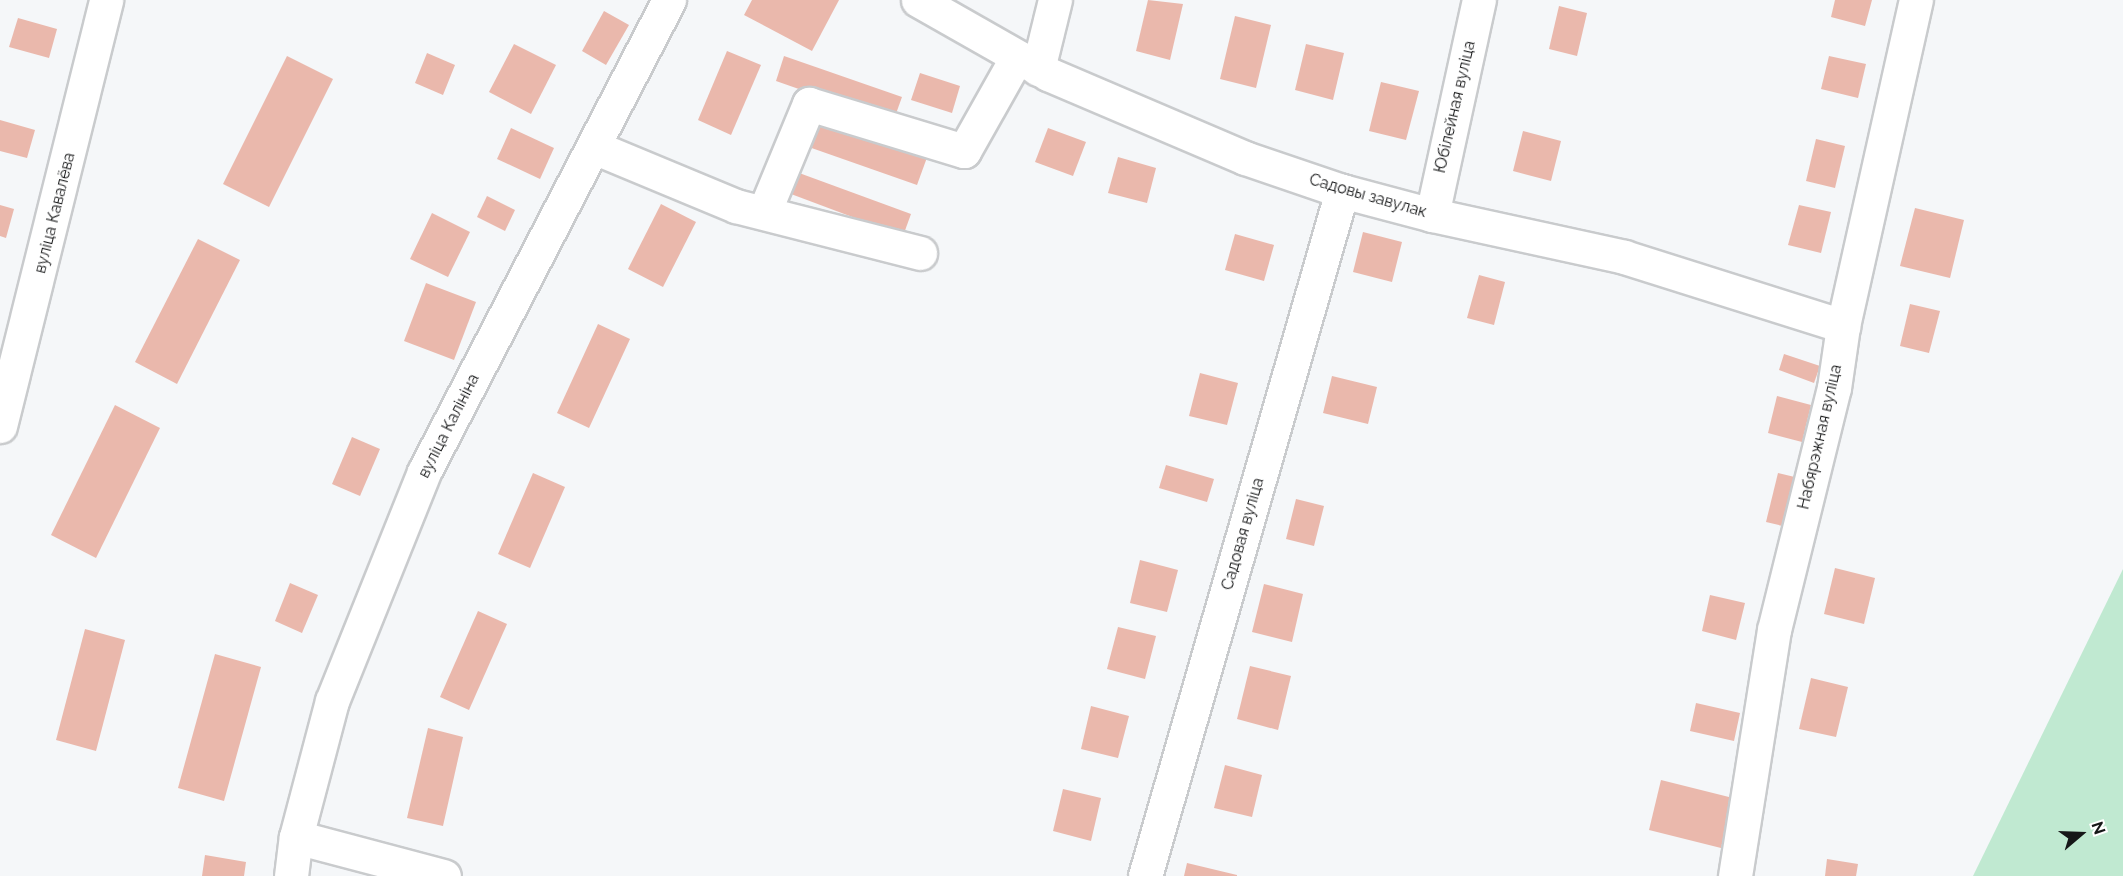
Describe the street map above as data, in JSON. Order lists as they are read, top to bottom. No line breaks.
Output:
{"streets":{"street":["Юбілейная вуліца","Садовы завулак","вуліца Кавалёва","вуліца Калініна","Набярэжная вуліца","Садовая вуліца"]},"crossings":[["Юбілейная вуліца","Садовы завулак"],["Садовы завулак","Набярэжная вуліца"],["Садовы завулак","Садовая вуліца"]],"north":"right"}
